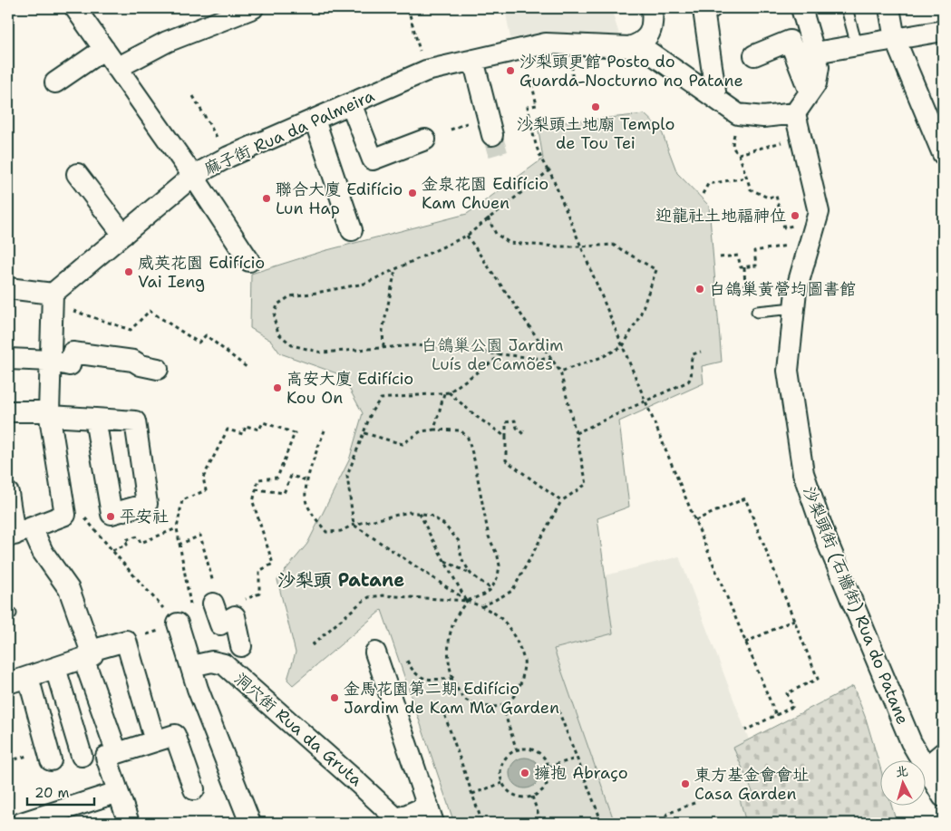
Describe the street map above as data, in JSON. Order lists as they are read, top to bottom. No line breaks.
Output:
{"streets":{"street":["麻子街 Rua da Palmeira","沙梨頭街 (石牆街) Rua do Patane","洞穴街 Rua da Gruta"]},"districts":["沙梨頭 Patane"],"parks":["白鴿巢公園 Jardim Luís de Camões"],"places":["沙梨頭更館 Posto do Guarda-Nocturno no Patane","沙梨頭土地廟 Templo de Tou Tei","金泉花園 Edifício Kam Chuen","聯合大廈 Edifício Lun Hap","迎龍社土地福神位","威英花園 Edifício Vai Ieng","白鴿巢黃營均圖書館","高安大廈 Edifício Kou On","平安社","金馬花園第二期 Edifício Jardim de Kam Ma Garden","擁抱 Abraço","東方基金會會址 Casa Garden"],"scale_bar":"20 m","north":"top"}
